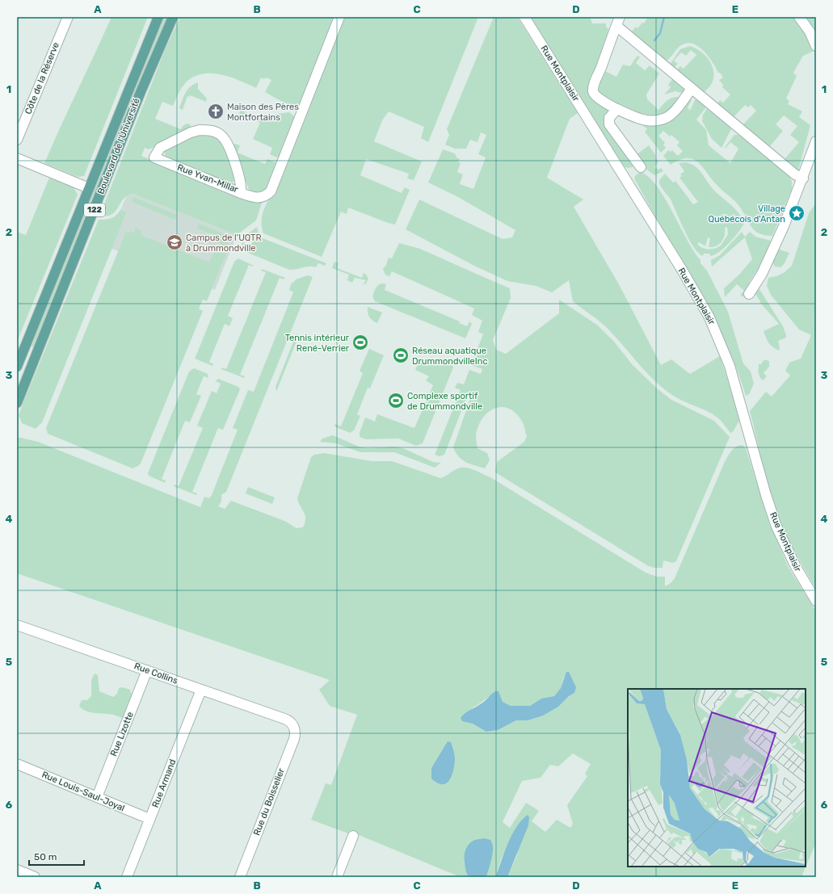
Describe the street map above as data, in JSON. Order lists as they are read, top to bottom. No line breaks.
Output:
{"streets":{"main road":["Boulevard de l'Université","122"],"street":["Rue Montplaisir","Côte de la Réserve","Rue Yvan-Millar","Rue Collins","Rue Lizotte","Rue Armand","Rue Louis-Saul-Joyal","Rue du Boisselier"]},"crossings":[["Rue Collins","Rue Lizotte"],["Rue Collins","Rue Armand"],["Rue Collins","Rue du Boisselier"],["Rue Lizotte","Rue Louis-Saul-Joyal"],["Rue Armand","Rue Louis-Saul-Joyal"]],"places":{"church":["Maison des Pères Montfortains"],"place":["Village Québécois d'Antan"],"school or university":["Campus de l'UQTR à Drummondville"],"sports":["Tennis intérieur René-Verrier","Réseau aquatique DrummondvilleInc","Complexe sportif de Drummondville"]},"scale_bar":"50 m","grid":{"columns":["A","B","C","D","E"],"rows":["1","2","3","4","5","6"]}}
